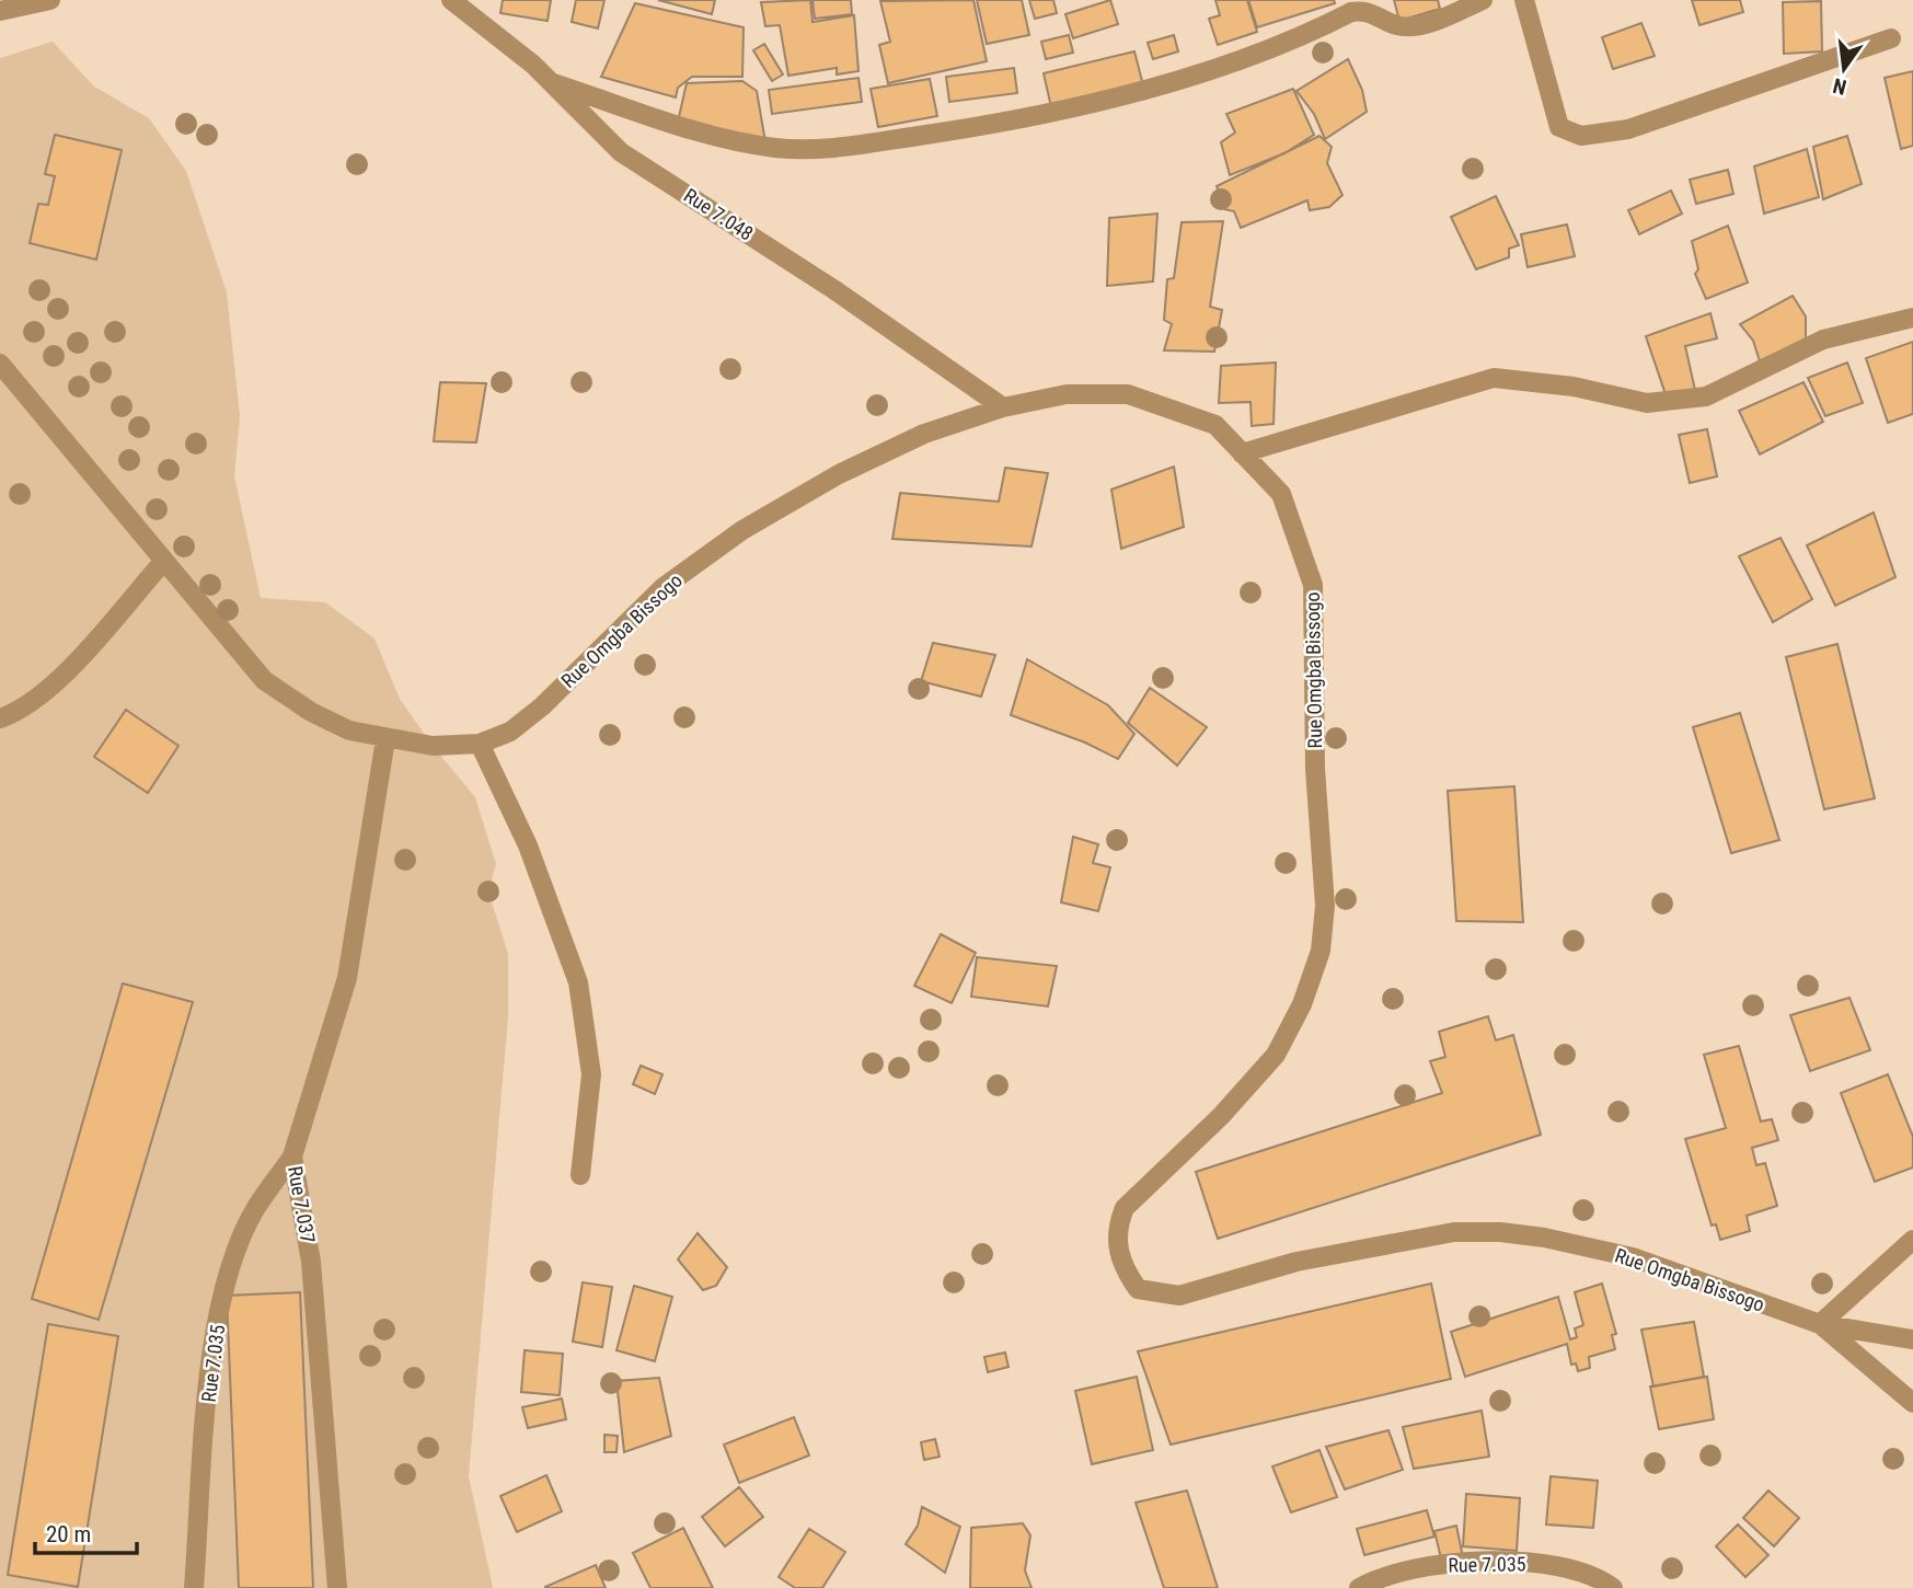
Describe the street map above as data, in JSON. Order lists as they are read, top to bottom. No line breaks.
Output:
{"streets":{"street":["Rue 7.048","Rue Omgba Bissogo","Rue 7.037","Rue 7.035"]},"crossings":[["Rue 7.048","Rue Omgba Bissogo"],["Rue Omgba Bissogo","Rue 7.037"],["Rue 7.037","Rue 7.035"]],"scale_bar":"20 m","north":"bottom"}
